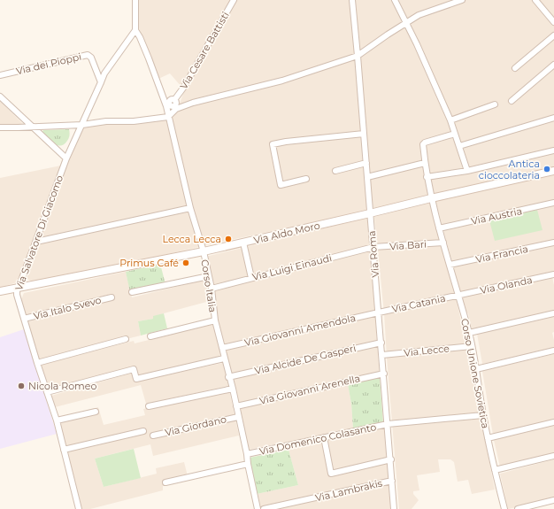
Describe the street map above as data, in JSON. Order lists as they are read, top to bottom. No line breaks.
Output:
{"streets":{"street":["Via Cesare Battisti","Via dei Pioppi","Via Austria","Via Salvatore Di Giacomo","Via Aldo Moro","Via Bari","Via Roma","Via Francia","Via Luigi Einaudi","Via Olanda","Corso Italia","Via Catania","Via Italo Svevo","Via Giovanni Amendola","Via Lecce","Via Alcide De Gasperi","Corso Unione Sovietica","Via Giovanni Arenella","Via Giordano","Via Domenico Colasanto","Via Lambrakis"]},"crossings":[["Via dei Pioppi","Via Salvatore Di Giacomo"],["Via Austria","Corso Unione Sovietica"],["Via Salvatore Di Giacomo","Via Aldo Moro"],["Via Salvatore Di Giacomo","Corso Italia"],["Via Salvatore Di Giacomo","Via Italo Svevo"],["Via Aldo Moro","Via Roma"],["Via Aldo Moro","Corso Italia"],["Via Aldo Moro","Corso Unione Sovietica"],["Via Bari","Via Roma"],["Via Bari","Via Luigi Einaudi"],["Via Bari","Corso Unione Sovietica"],["Via Roma","Via Luigi Einaudi"],["Via Roma","Via Catania"],["Via Roma","Via Giovanni Amendola"],["Via Roma","Via Lecce"],["Via Roma","Via Alcide De Gasperi"],["Via Roma","Via Giovanni Arenella"],["Via Roma","Via Domenico Colasanto"],["Via Roma","Via Lambrakis"],["Via Francia","Corso Unione Sovietica"],["Via Luigi Einaudi","Corso Italia"],["Via Olanda","Via Catania"],["Via Olanda","Corso Unione Sovietica"],["Corso Italia","Via Giovanni Amendola"],["Corso Italia","Via Alcide De Gasperi"],["Corso Italia","Via Giovanni Arenella"],["Corso Italia","Via Giordano"],["Corso Italia","Via Domenico Colasanto"],["Via Catania","Via Giovanni Amendola"],["Via Catania","Corso Unione Sovietica"],["Via Lecce","Corso Unione Sovietica"],["Corso Unione Sovietica","Via Domenico Colasanto"]],"places":["Antica cioccolateria","Lecca Lecca","Primus Café","Nicola Romeo"]}
